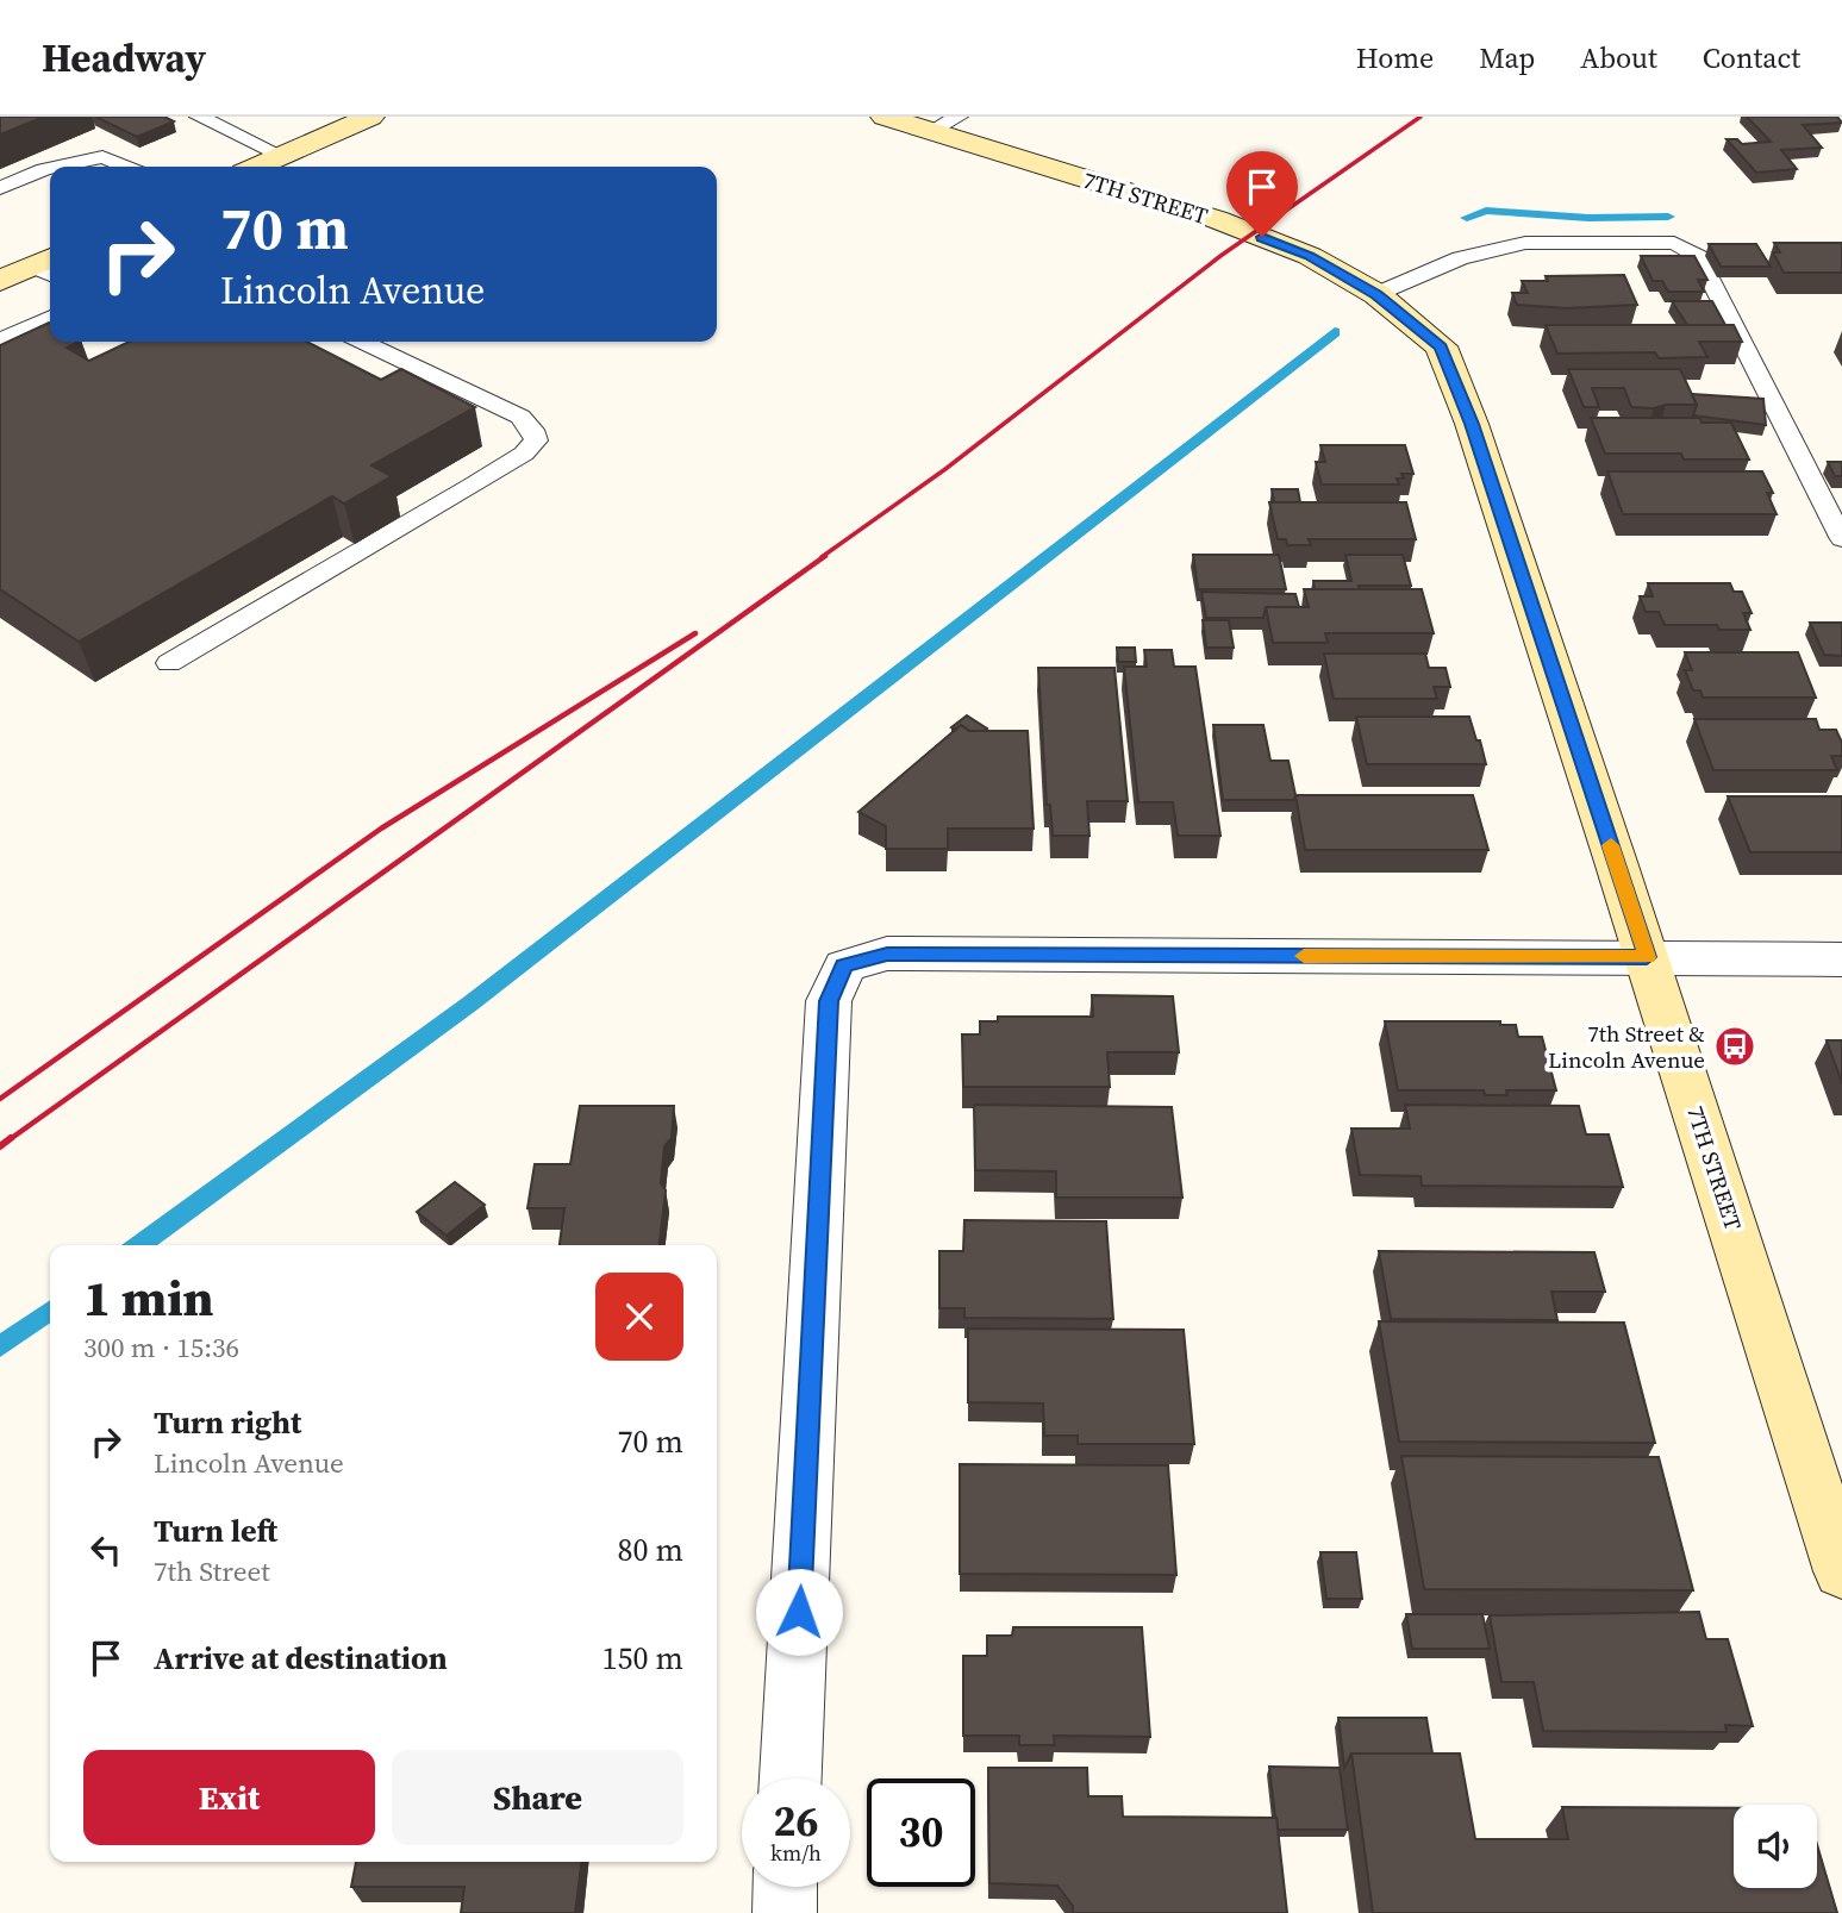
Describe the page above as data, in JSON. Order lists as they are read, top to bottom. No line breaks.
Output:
{"streets":{"street":["7TH STREET"]},"places":{"bus stop":["7th Street & Lincoln Avenue"]},"page":{"header":"Headway","nav":["Home","Map","About","Contact"],"turn":["70 m","Lincoln Avenue"],"heading":["1 min","300 m · 15:36"],"list":[{"name":"Turn right","note":"Lincoln Avenue","value":"70 m"},{"name":"Turn left","note":"7th Street","value":"80 m"},{"name":"Arrive at destination","value":"150 m"}],"buttons":["Exit","Share"],"speed":"26 km/h","limit":"30"}}
